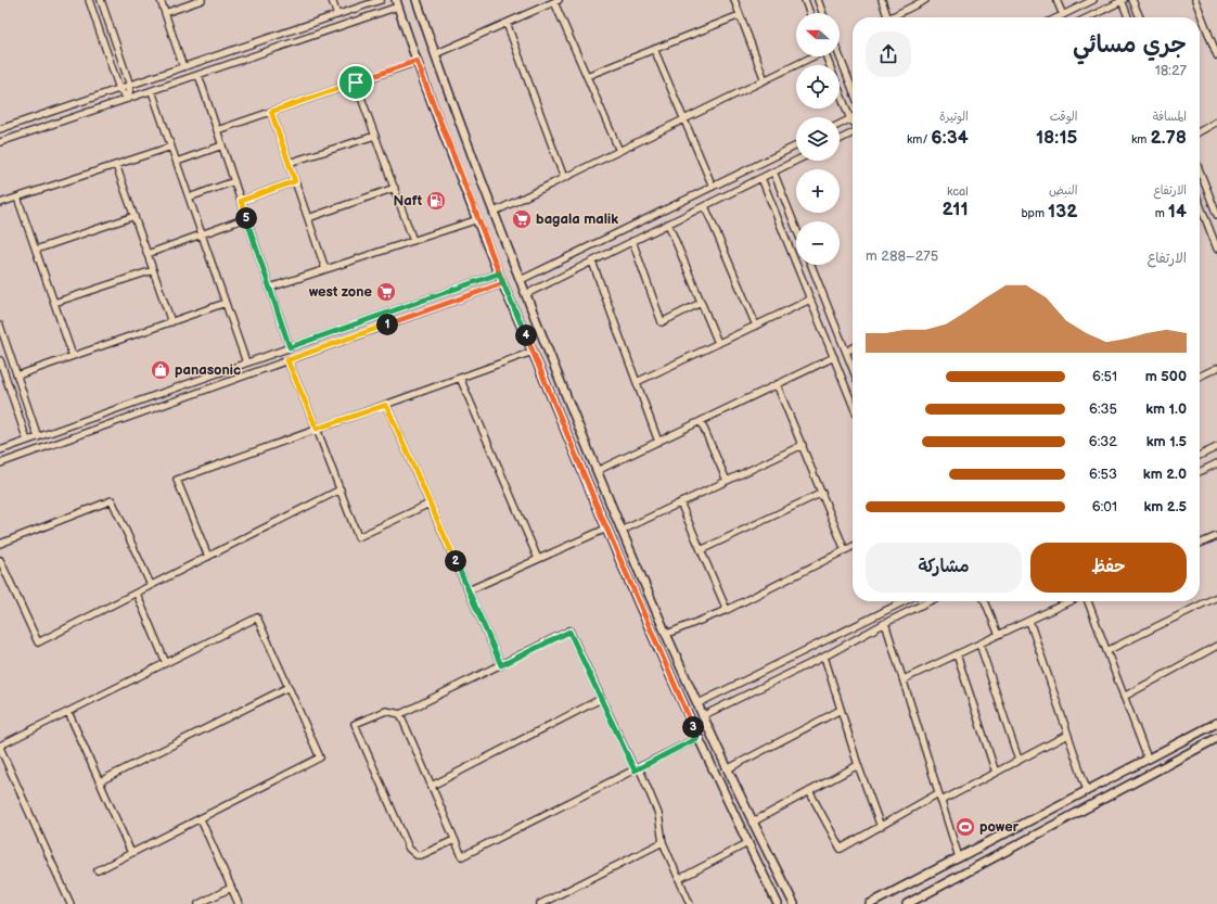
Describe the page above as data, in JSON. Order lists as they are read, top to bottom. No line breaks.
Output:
{"places":{"fuel station":["Naft"],"supermarket":["bagala malik","west zone"],"shop":["panasonic"],"sports":["power"]},"north":"left","page":{"map_buttons":["+","−"],"heading":["جري مسائي","18:27"],"stats":[["المسافة","2.78 km"],["الوقت","18:15"],["الوتيرة","6:34 /km"],["الارتفاع","14 m"],["النبض","132 bpm"],["kcal","211"]],"pins":["5","1","4","2","3"],"chart":["الارتفاع","275–288 m"],"list":[{"name":"500 m","note":"6:51"},{"name":"1.0 km","note":"6:35"},{"name":"1.5 km","note":"6:32"},{"name":"2.0 km","note":"6:53"},{"name":"2.5 km","note":"6:01"}],"buttons":["حفظ","مشاركة"]}}
